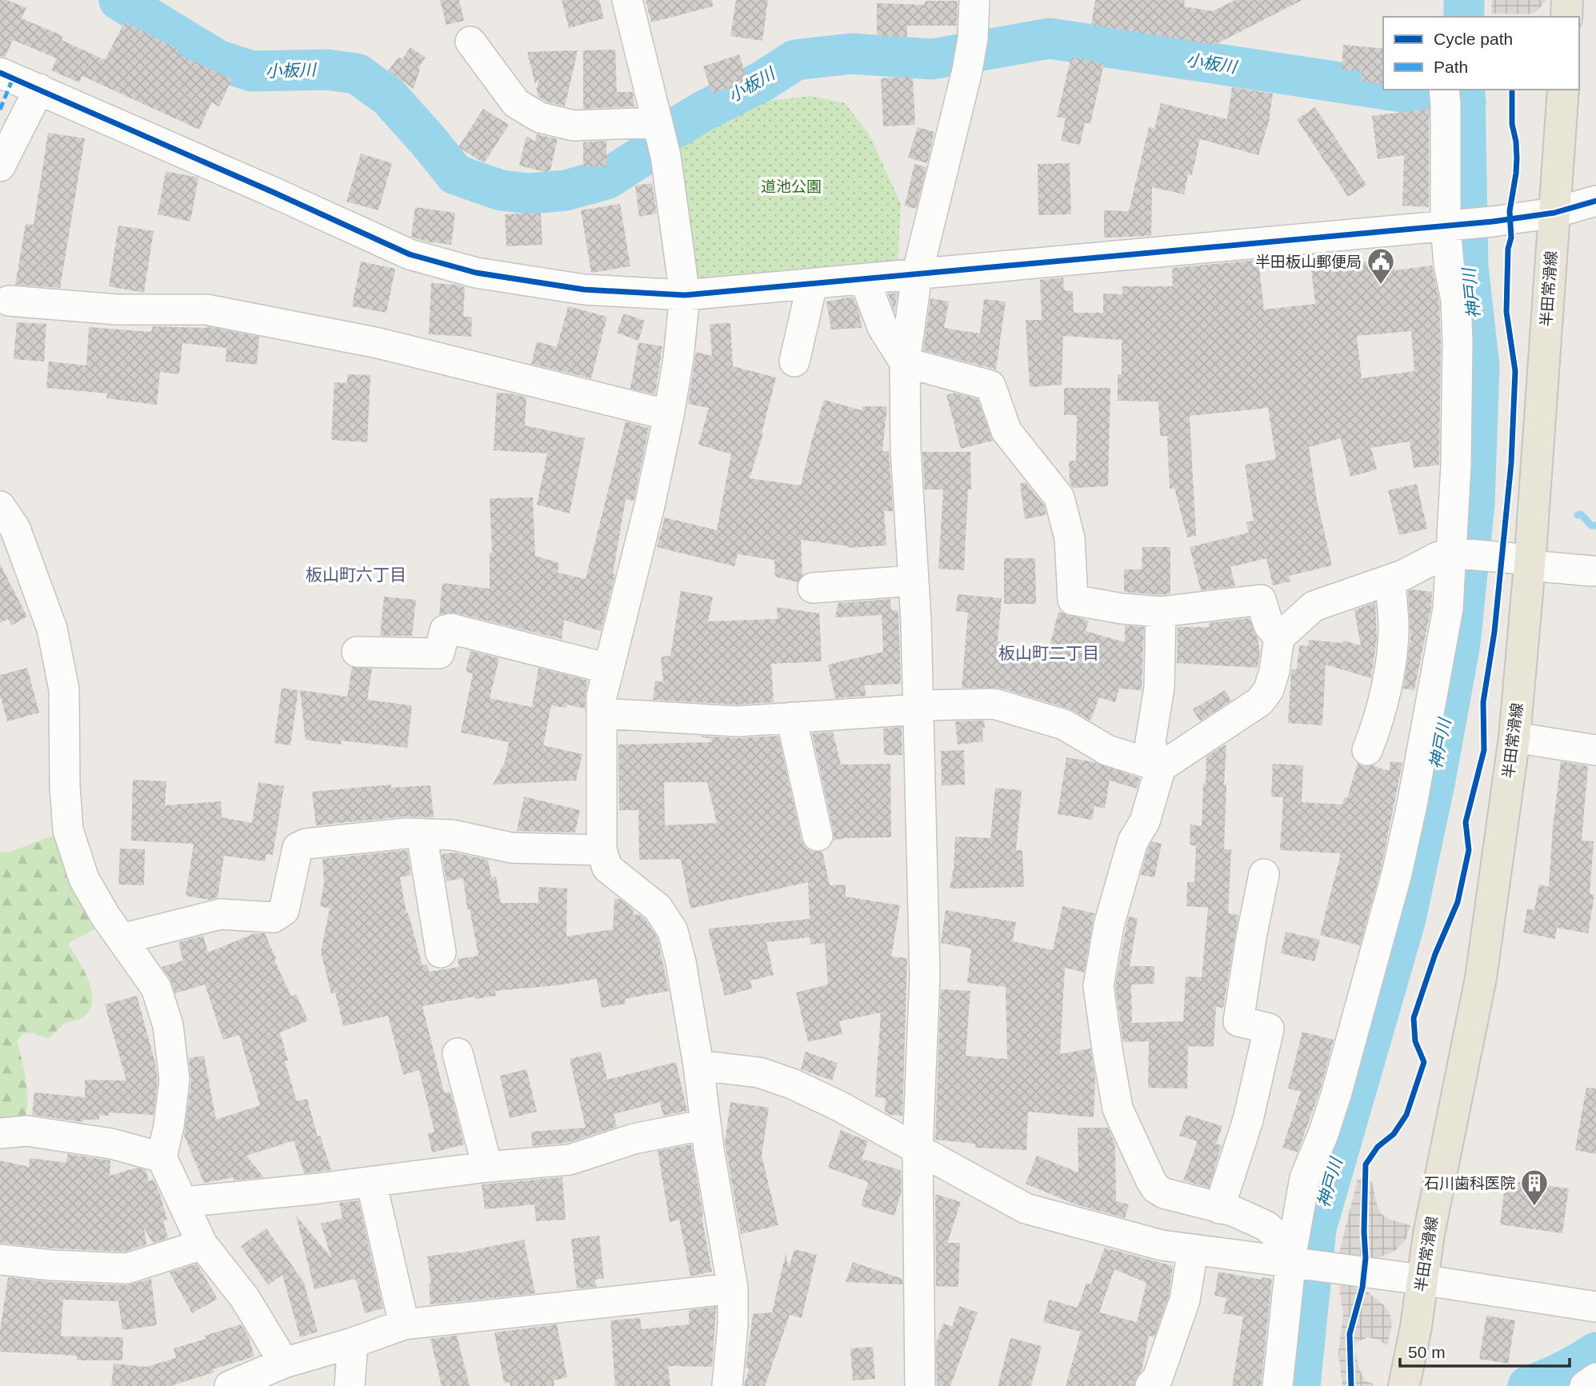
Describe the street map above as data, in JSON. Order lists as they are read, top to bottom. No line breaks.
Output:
{"streets":{"main road":["半田常滑線"]},"districts":["板山町六丁目","板山町二丁目"],"water":["小板川","神戸川"],"parks":["道池公園"],"places":{"public building":["半田板山郵便局"],"building":["石川歯科医院"]},"legend":["Cycle path","Path"],"scale_bar":"50 m"}
